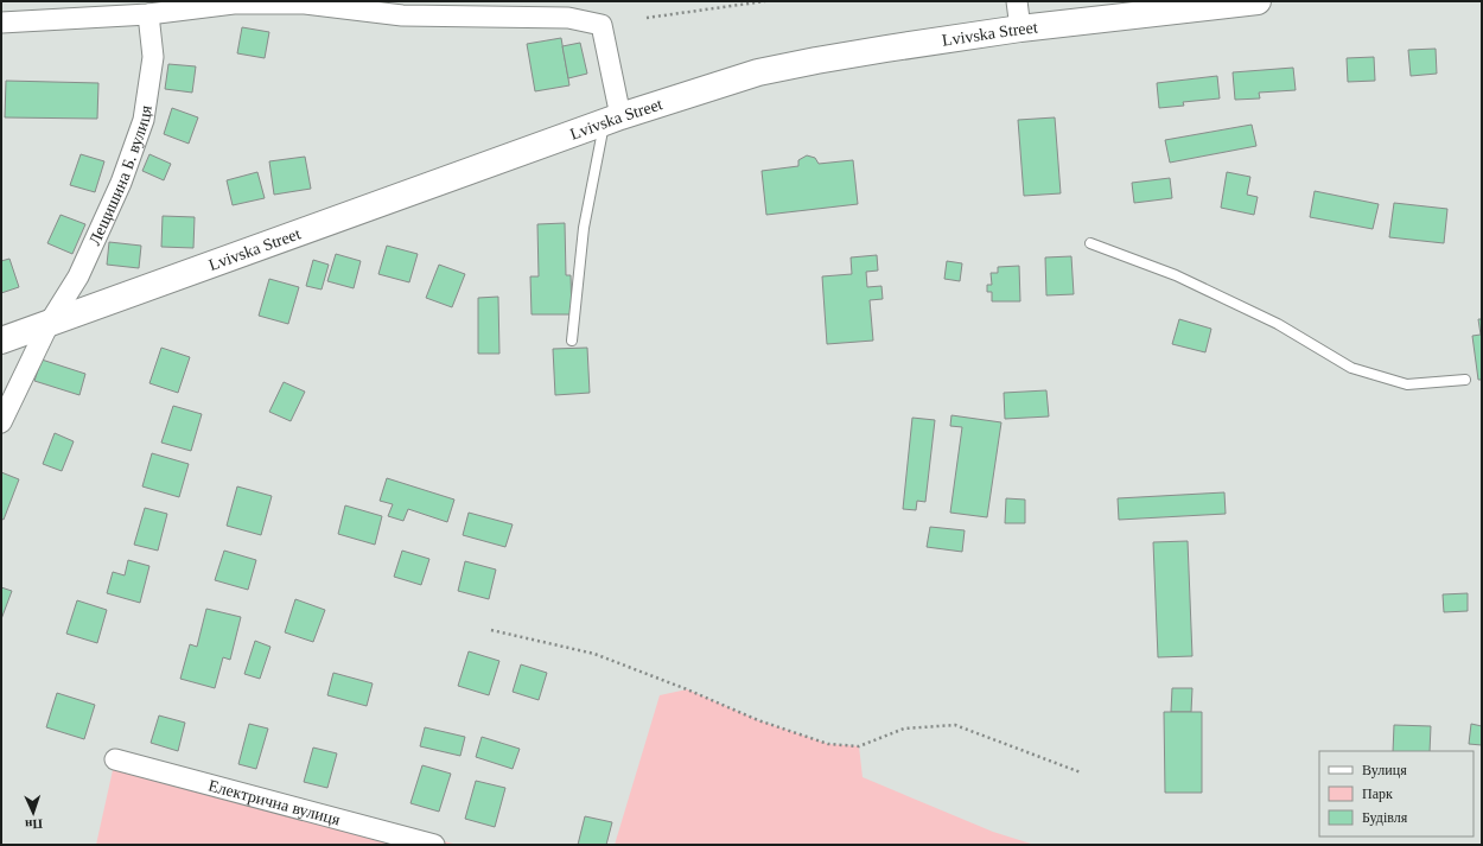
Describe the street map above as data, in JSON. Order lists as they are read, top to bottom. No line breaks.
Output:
{"streets":{"main road":["Lvivska Street"],"street":["Лещишина Б. вулиця","Електрична вулиця"]},"crossings":[["Lvivska Street","Лещишина Б. вулиця"]],"legend":["Вулиця","Парк","Будівля"],"north":"bottom"}
